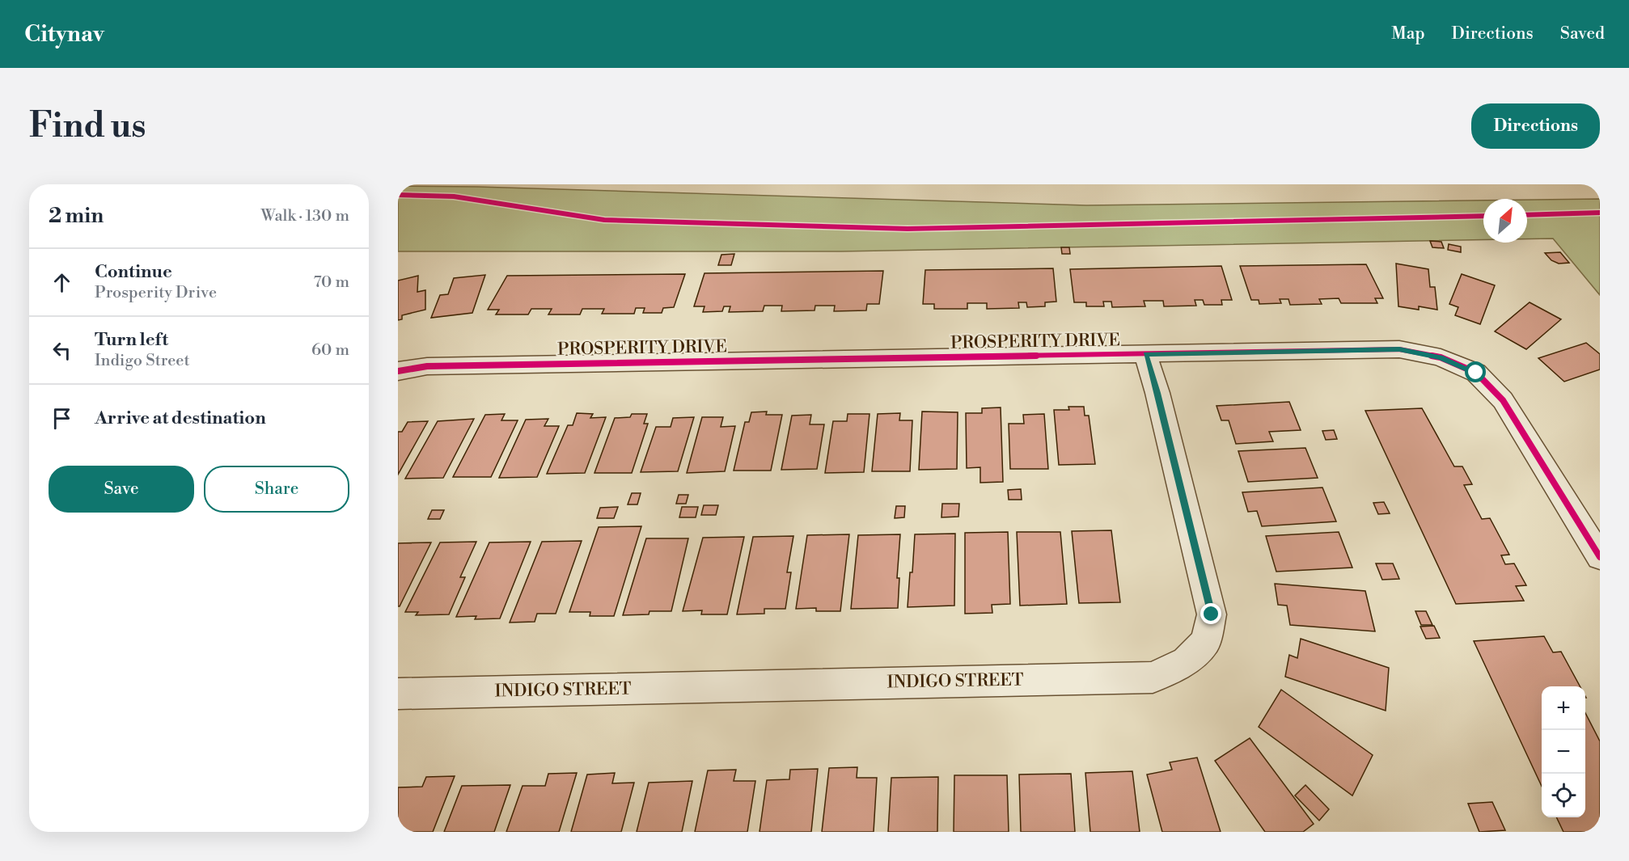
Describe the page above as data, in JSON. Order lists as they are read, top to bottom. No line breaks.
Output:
{"streets":{"street":["PROSPERITY DRIVE","INDIGO STREET"]},"crossings":[["PROSPERITY DRIVE","INDIGO STREET"]],"north":"top right","page":{"header":"Citynav","nav":["Map","Directions","Saved"],"buttons":["Directions",["Save","Share"]],"title":"Find us","heading":["2 min","Walk · 130 m"],"list":[["Continue","Prosperity Drive","70 m"],["Turn left","Indigo Street","60 m"],"Arrive at destination"],"map_buttons":["+","−"]}}
